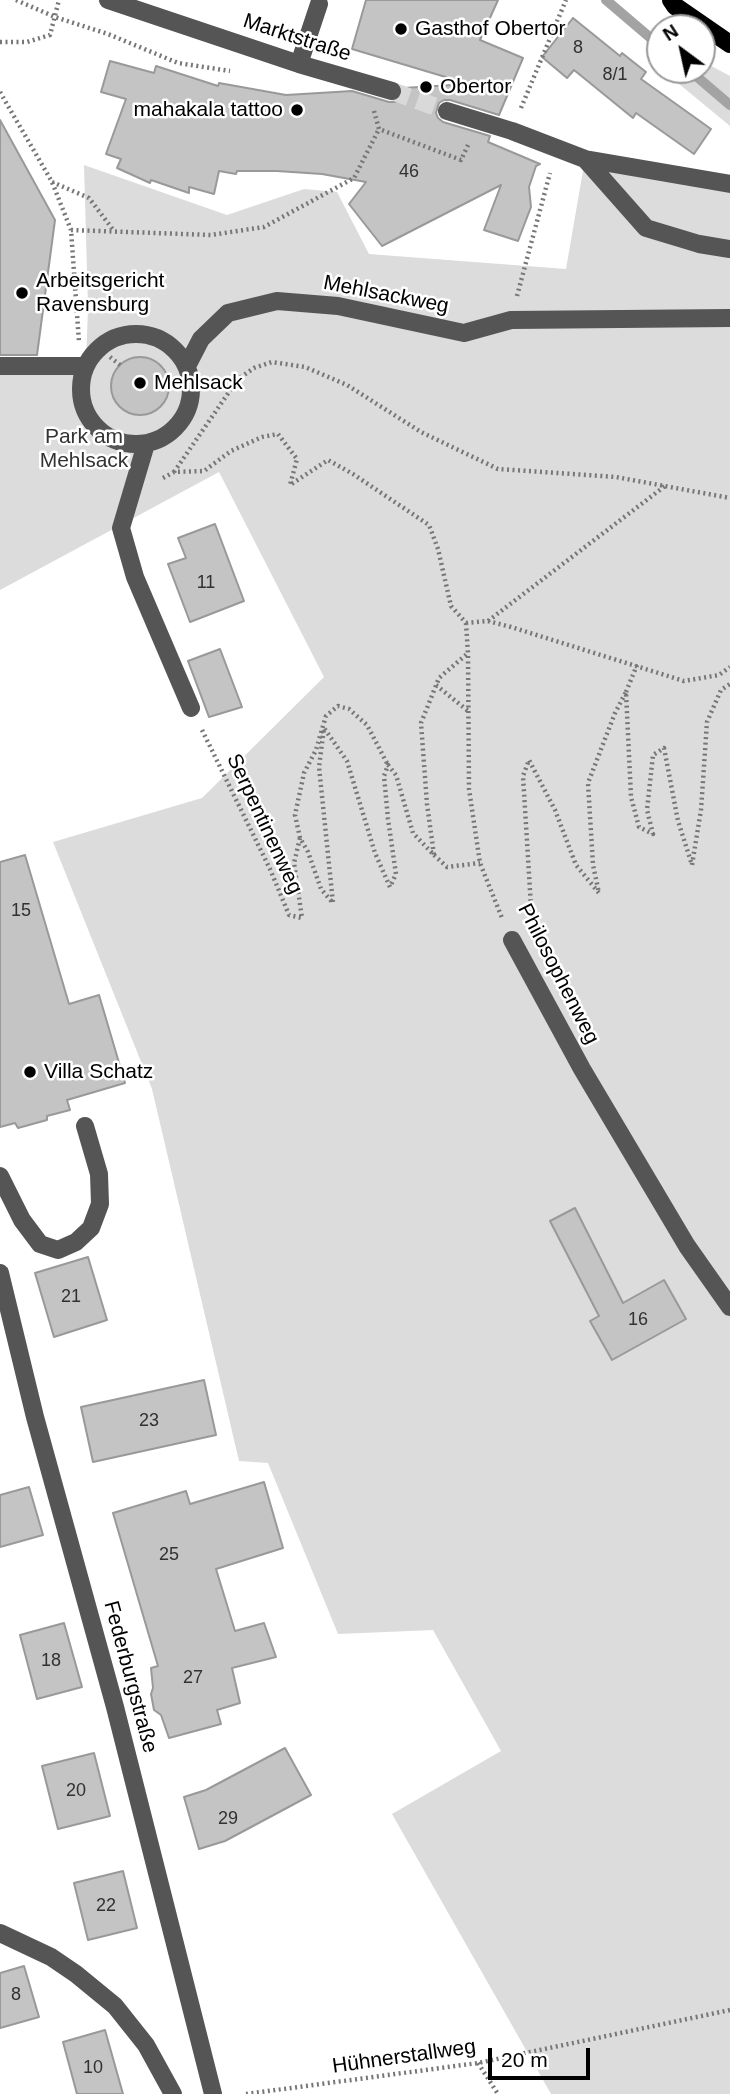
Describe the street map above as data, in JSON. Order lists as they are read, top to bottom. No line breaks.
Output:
{"streets":{"street":["Marktstraße","Mehlsackweg","Philosophenweg","Federburgstraße"],"path":["Serpentinenweg","Hühnerstallweg"]},"parks":["Park am Mehlsack"],"places":["Gasthof Obertor","Obertor","mahakala tattoo","Arbeitsgericht Ravensburg","Mehlsack","Villa Schatz"],"house_numbers":["8","8/1","46","11","15","21","16","23","25","18","27","20","29","22","8","10"],"scale_bar":"20 m","north":"top left"}
